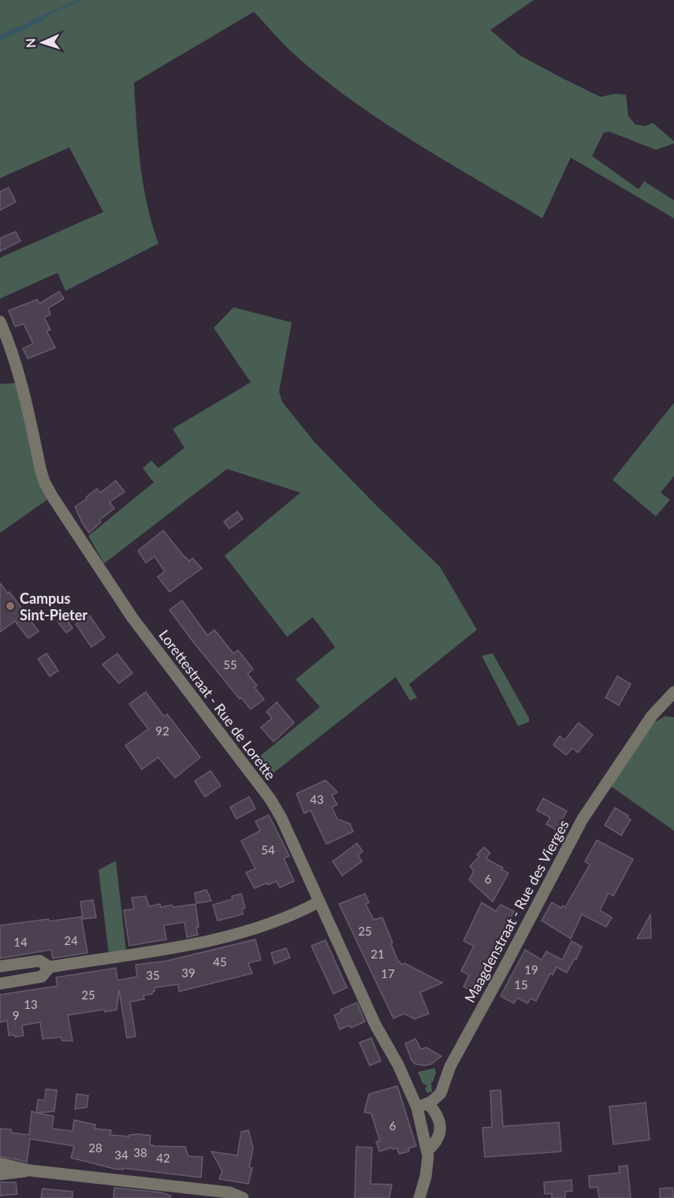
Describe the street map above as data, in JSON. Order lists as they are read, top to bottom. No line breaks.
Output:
{"streets":{"street":["Lorettestraat - Rue de Lorette","Maagdenstraat - Rue des Vierges"]},"crossings":[["Lorettestraat - Rue de Lorette","Maagdenstraat - Rue des Vierges"]],"places":["Campus Sint-Pieter"],"house_numbers":["55","92","43","54","6","25","24","14","21","45","19","39","17","35","15","25","13","9","6","28","38","34","42"],"north":"left"}
